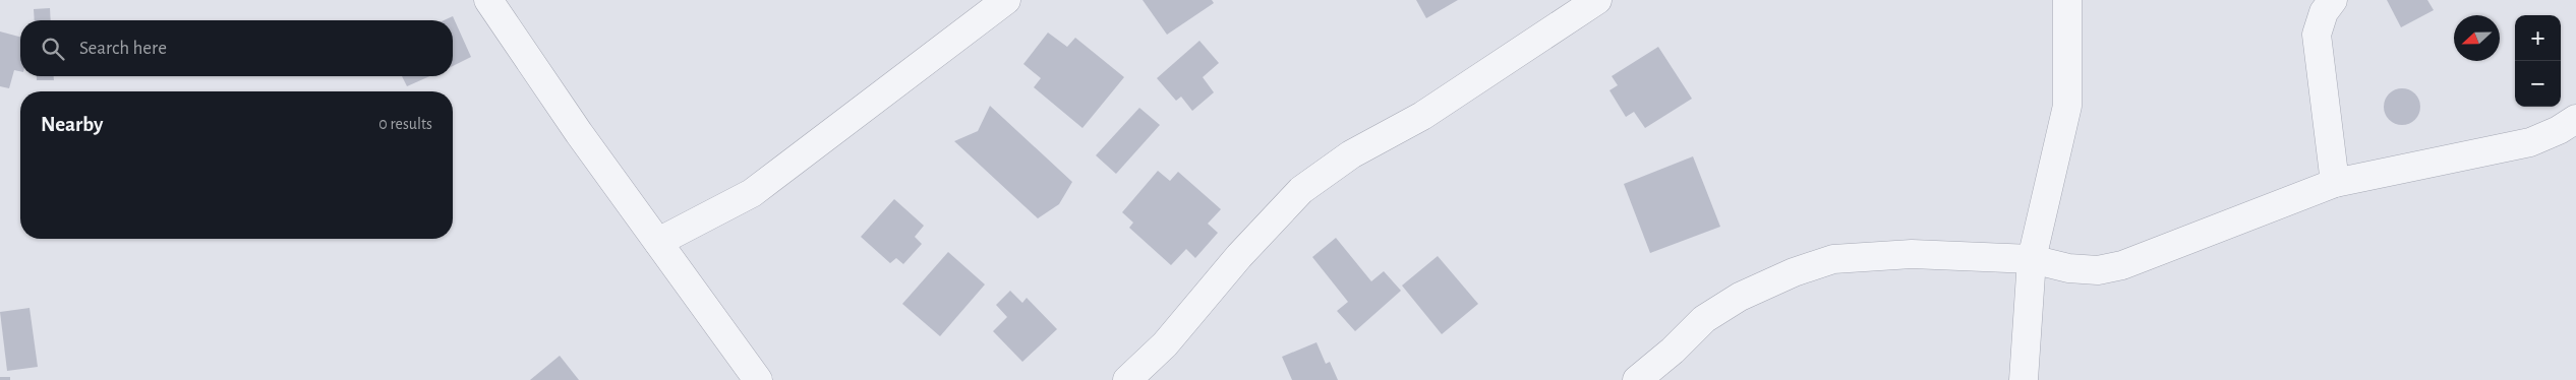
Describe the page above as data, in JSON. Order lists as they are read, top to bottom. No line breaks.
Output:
{"north":"left","page":{"map_buttons":["+","−"],"search":"Search here","heading":["Nearby","0 results"]}}
